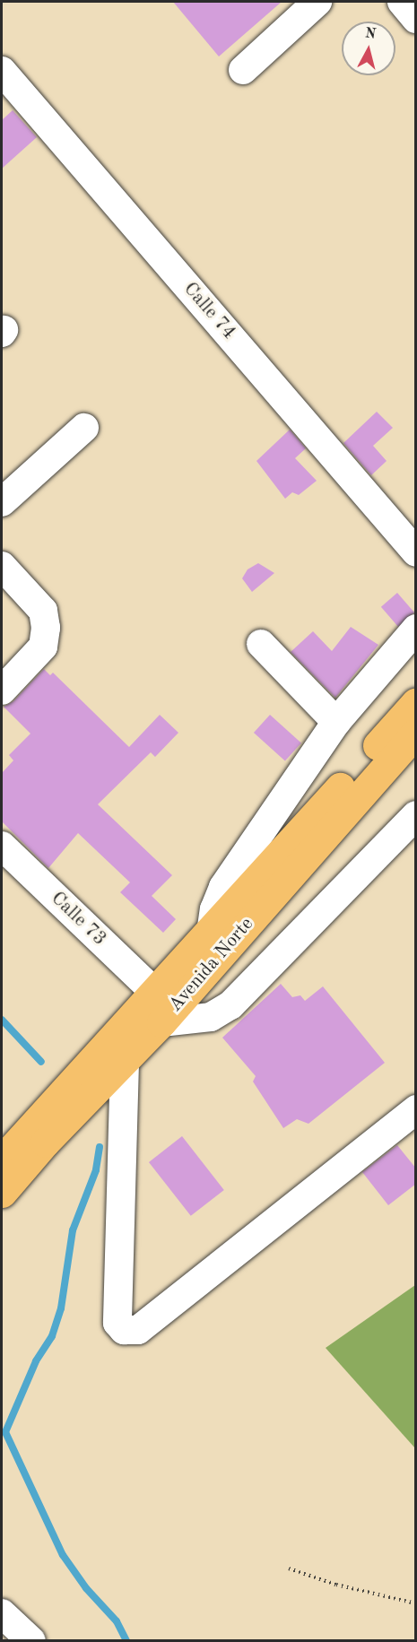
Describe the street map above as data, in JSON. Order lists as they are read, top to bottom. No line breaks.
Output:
{"streets":{"main road":["Avenida Norte"],"street":["Calle 74","Calle 73"]},"crossings":[["Calle 73","Avenida Norte"]],"north":"top"}
